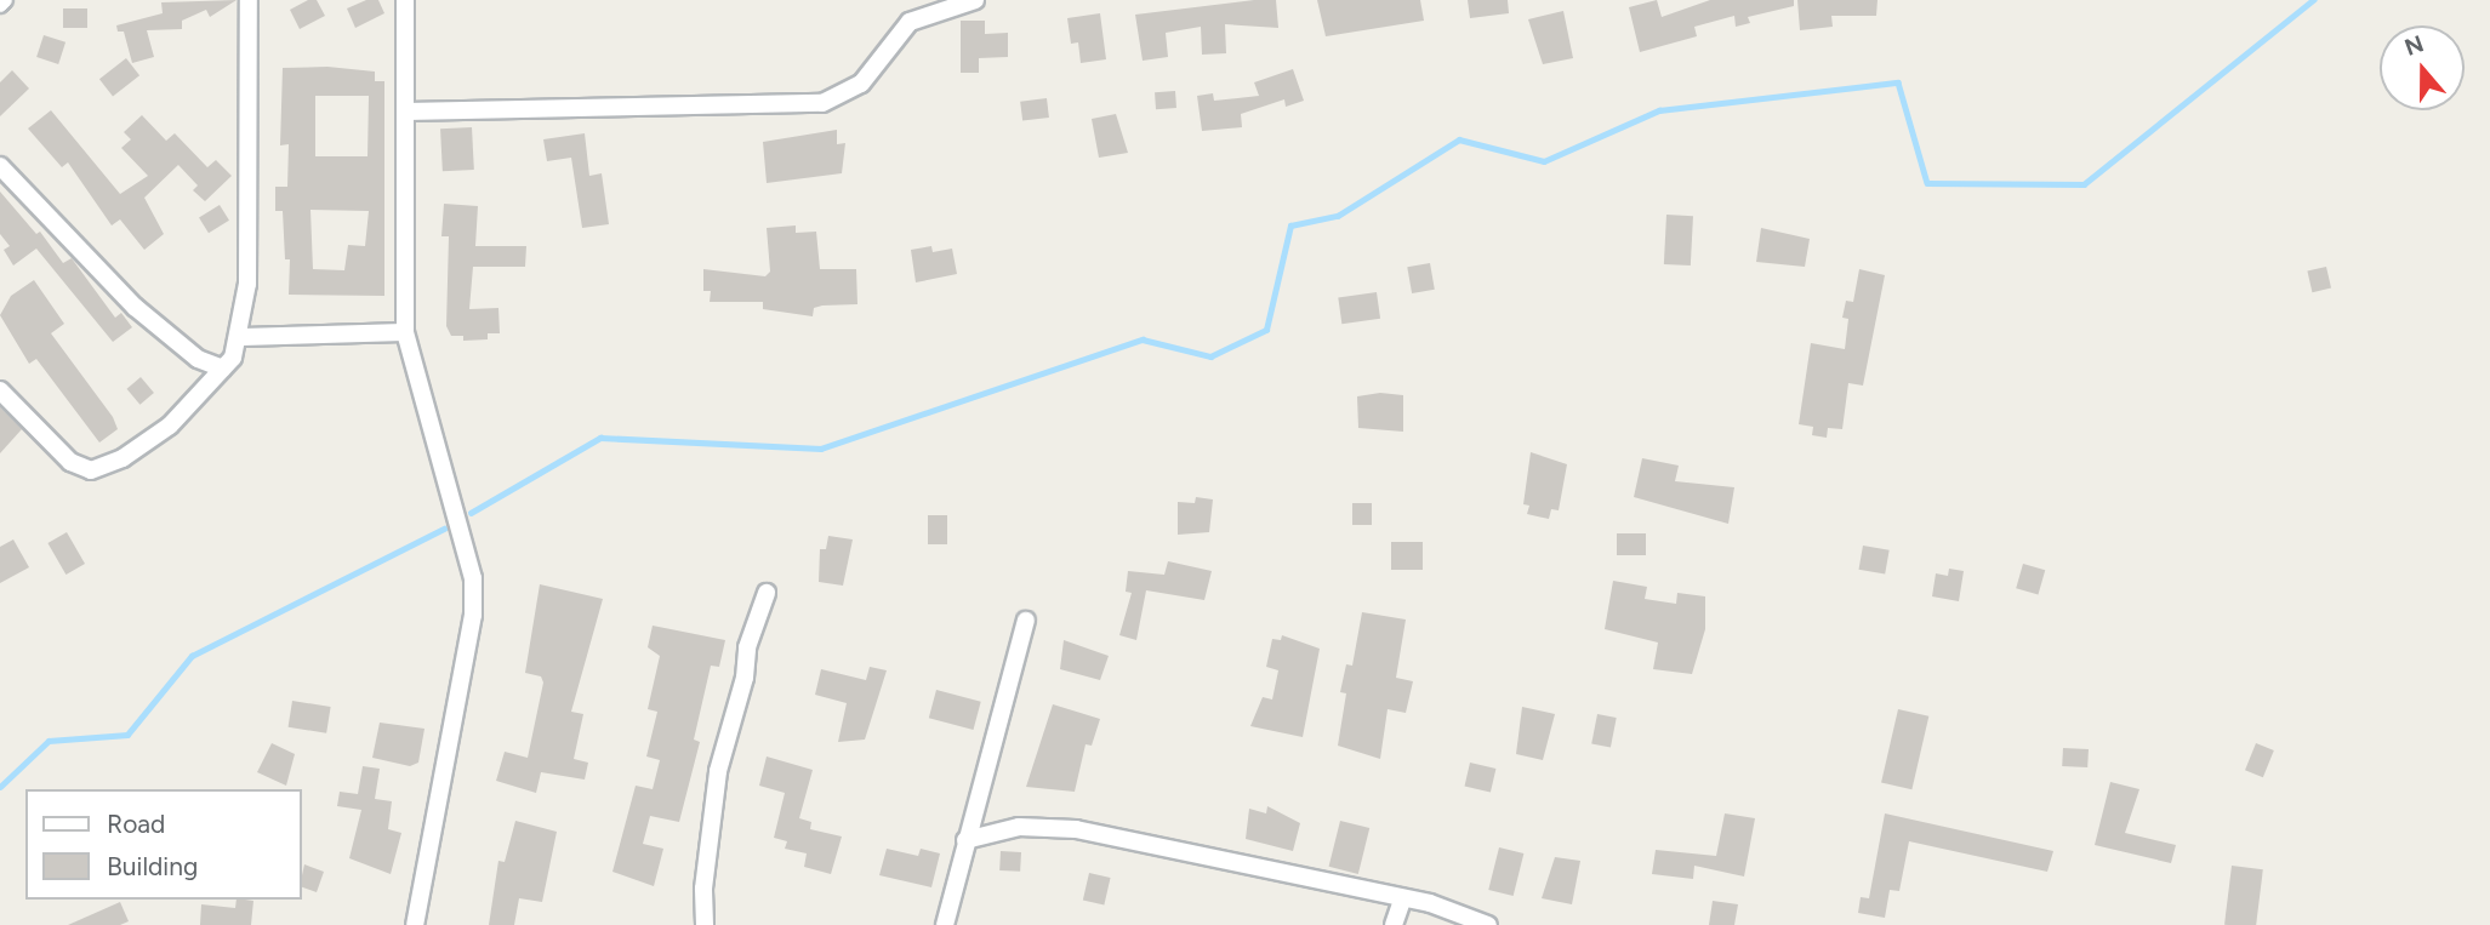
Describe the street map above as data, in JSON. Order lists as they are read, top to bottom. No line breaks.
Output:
{"legend":["Road","Building"],"north":"top"}
